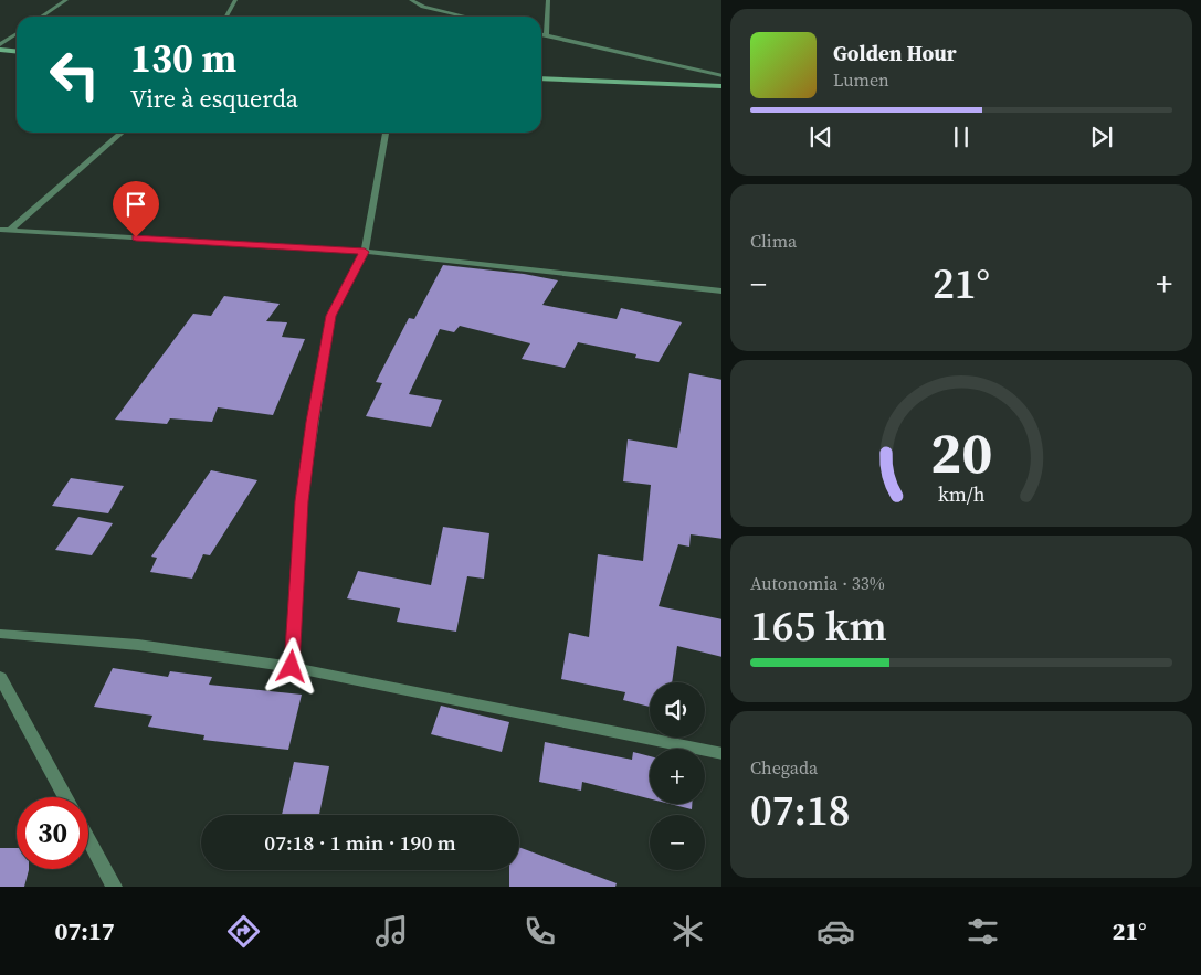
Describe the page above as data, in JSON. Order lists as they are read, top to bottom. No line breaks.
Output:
{"page":{"turn":["130 m","Vire à esquerda"],"song":["Golden Hour","Lumen"],"tile":["Clima",["Autonomia · 33%","165 km"],["Chegada","07:18"]],"heat":["−","21°","+"],"map_buttons":["+","−"],"limit":"30","trip":"07:18 · 1 min · 190 m","tabs":["07:17","21°"],"gauge":["20","km/h"]}}
